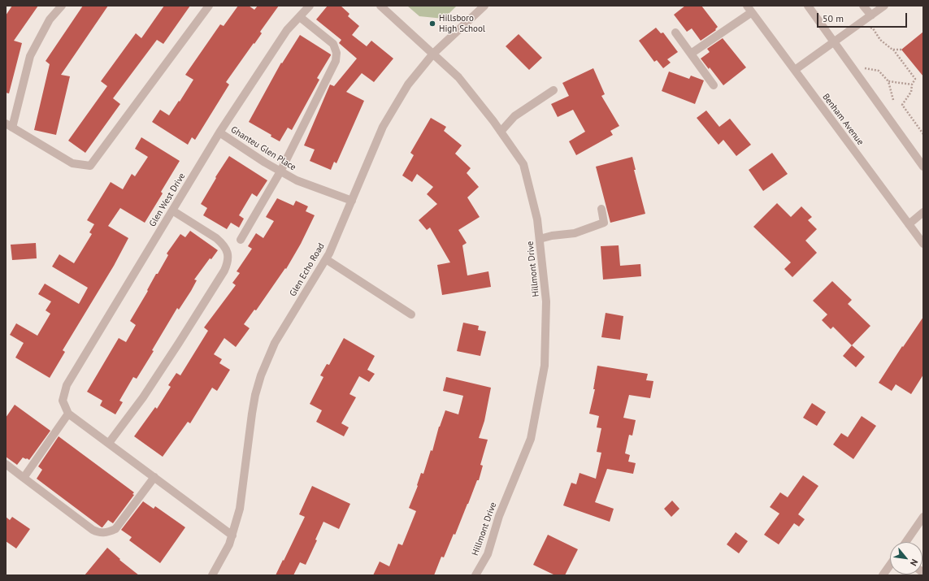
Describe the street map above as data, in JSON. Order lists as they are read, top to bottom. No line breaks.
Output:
{"streets":{"street":["Benham Avenue","Ghanteu Glen Place","Glen West Drive","Hillmont Drive","Glen Echo Road"]},"crossings":[["Ghanteu Glen Place","Glen West Drive"],["Ghanteu Glen Place","Glen Echo Road"],["Hillmont Drive","Glen Echo Road"]],"places":["Hillsboro High School"],"scale_bar":"50 m","north":"bottom right"}
